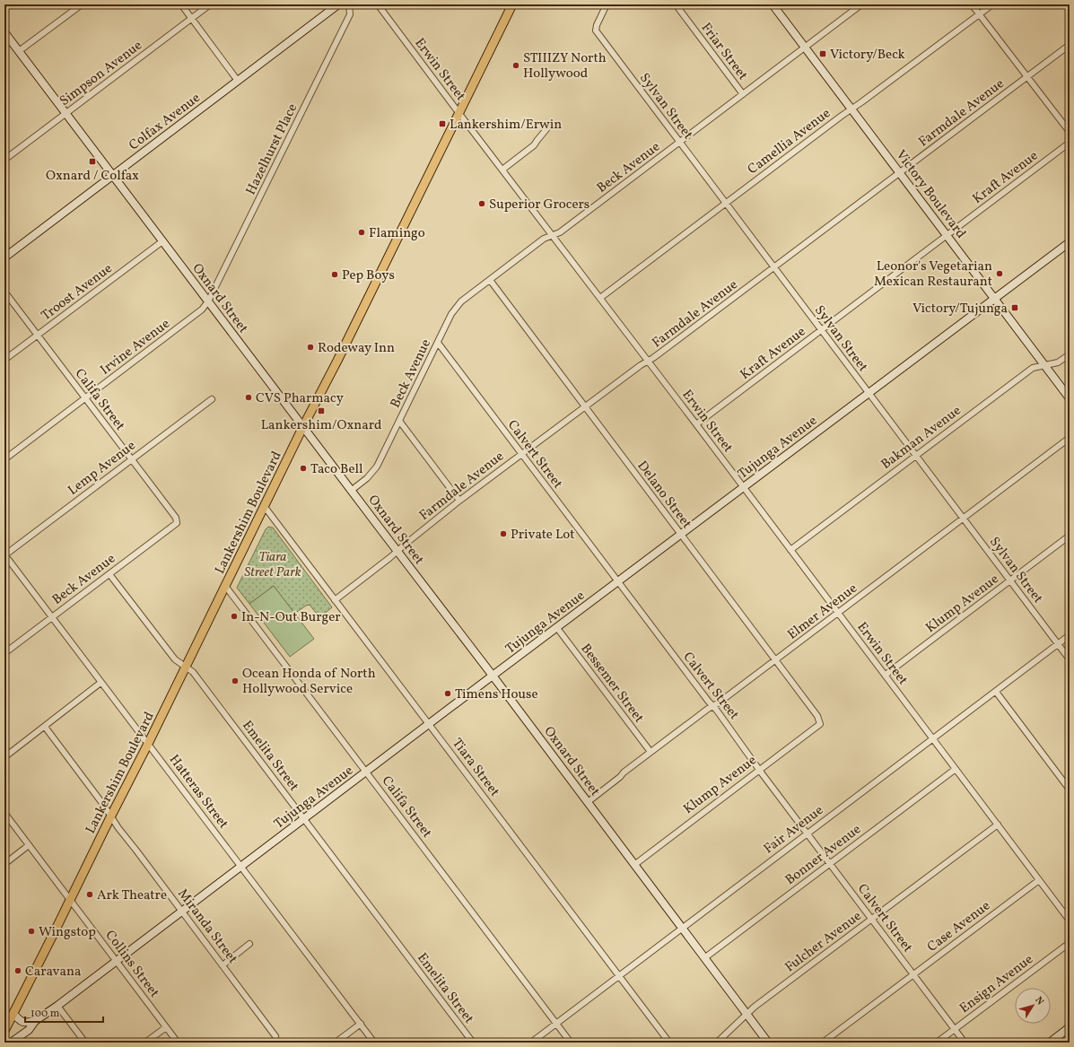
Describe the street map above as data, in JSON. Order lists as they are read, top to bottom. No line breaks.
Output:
{"streets":{"main road":["Colfax Avenue","Victory Boulevard","Oxnard Street","Tujunga Avenue","Lankershim Boulevard"],"street":["Friar Street","Erwin Street","Simpson Avenue","Sylvan Street","Farmdale Avenue","Camellia Avenue","Hazelhurst Place","Beck Avenue","Kraft Avenue","Troost Avenue","Irvine Avenue","Califa Street","Bakman Avenue","Calvert Street","Lemp Avenue","Delano Street","Klump Avenue","Elmer Avenue","Bessemer Street","Emelita Street","Tiara Street","Hatteras Street","Fair Avenue","Bonner Avenue","Miranda Street","Case Avenue","Fulcher Avenue","Collins Street","Ensign Avenue"]},"crossings":[["Friar Street","Beck Avenue"],["Erwin Street","Farmdale Avenue"],["Erwin Street","Camellia Avenue"],["Erwin Street","Beck Avenue"],["Erwin Street","Kraft Avenue"],["Erwin Street","Bakman Avenue"],["Erwin Street","Tujunga Avenue"],["Erwin Street","Lankershim Boulevard"],["Erwin Street","Klump Avenue"],["Erwin Street","Elmer Avenue"],["Erwin Street","Fair Avenue"],["Erwin Street","Bonner Avenue"],["Erwin Street","Case Avenue"],["Erwin Street","Fulcher Avenue"],["Simpson Avenue","Oxnard Street"],["Sylvan Street","Farmdale Avenue"],["Sylvan Street","Camellia Avenue"],["Sylvan Street","Beck Avenue"],["Sylvan Street","Kraft Avenue"],["Sylvan Street","Bakman Avenue"],["Sylvan Street","Tujunga Avenue"],["Sylvan Street","Klump Avenue"],["Sylvan Street","Elmer Avenue"],["Sylvan Street","Fair Avenue"],["Farmdale Avenue","Victory Boulevard"],["Farmdale Avenue","Oxnard Street"],["Farmdale Avenue","Calvert Street"],["Farmdale Avenue","Delano Street"],["Farmdale Avenue","Tiara Street"],["Colfax Avenue","Oxnard Street"],["Camellia Avenue","Victory Boulevard"],["Hazelhurst Place","Oxnard Street"],["Hazelhurst Place","Irvine Avenue"],["Beck Avenue","Victory Boulevard"],["Beck Avenue","Oxnard Street"],["Beck Avenue","Califa Street"],["Beck Avenue","Calvert Street"],["Beck Avenue","Delano Street"],["Beck Avenue","Emelita Street"],["Beck Avenue","Hatteras Street"],["Kraft Avenue","Victory Boulevard"],["Victory Boulevard","Bakman Avenue"],["Victory Boulevard","Tujunga Avenue"],["Troost Avenue","Oxnard Street"],["Troost Avenue","Califa Street"],["Oxnard Street","Irvine Avenue"],["Oxnard Street","Tujunga Avenue"],["Oxnard Street","Lankershim Boulevard"],["Oxnard Street","Klump Avenue"],["Oxnard Street","Elmer Avenue"],["Oxnard Street","Fair Avenue"],["Oxnard Street","Bonner Avenue"],["Oxnard Street","Fulcher Avenue"],["Irvine Avenue","Califa Street"],["Califa Street","Tujunga Avenue"],["Califa Street","Lemp Avenue"],["Califa Street","Lankershim Boulevard"],["Califa Street","Fair Avenue"],["Tujunga Avenue","Calvert Street"],["Tujunga Avenue","Delano Street"],["Tujunga Avenue","Bessemer Street"],["Tujunga Avenue","Emelita Street"],["Tujunga Avenue","Tiara Street"],["Tujunga Avenue","Hatteras Street"],["Tujunga Avenue","Miranda Street"],["Tujunga Avenue","Collins Street"],["Calvert Street","Klump Avenue"],["Calvert Street","Elmer Avenue"],["Calvert Street","Fair Avenue"],["Calvert Street","Bonner Avenue"],["Calvert Street","Case Avenue"],["Calvert Street","Fulcher Avenue"],["Calvert Street","Ensign Avenue"],["Lemp Avenue","Hatteras Street"],["Delano Street","Klump Avenue"],["Delano Street","Elmer Avenue"],["Lankershim Boulevard","Emelita Street"],["Lankershim Boulevard","Tiara Street"],["Lankershim Boulevard","Hatteras Street"],["Lankershim Boulevard","Miranda Street"],["Lankershim Boulevard","Collins Street"],["Elmer Avenue","Bessemer Street"],["Tiara Street","Fair Avenue"]],"parks":["Tiara Street Park"],"places":{"transit":["Victory/Beck","Lankershim/Erwin","Oxnard / Colfax","Victory/Tujunga","Lankershim/Oxnard"],"other":["STIIIZY North Hollywood","Superior Grocers","Flamingo","Leonor's Vegetarian Mexican Restaurant","Pep Boys","Rodeway Inn","CVS Pharmacy","Taco Bell","Private Lot","In-N-Out Burger","Ocean Honda of North Hollywood Service","Timens House","Ark Theatre","Wingstop","Caravana"]},"scale_bar":"100 m","north":"top right"}
